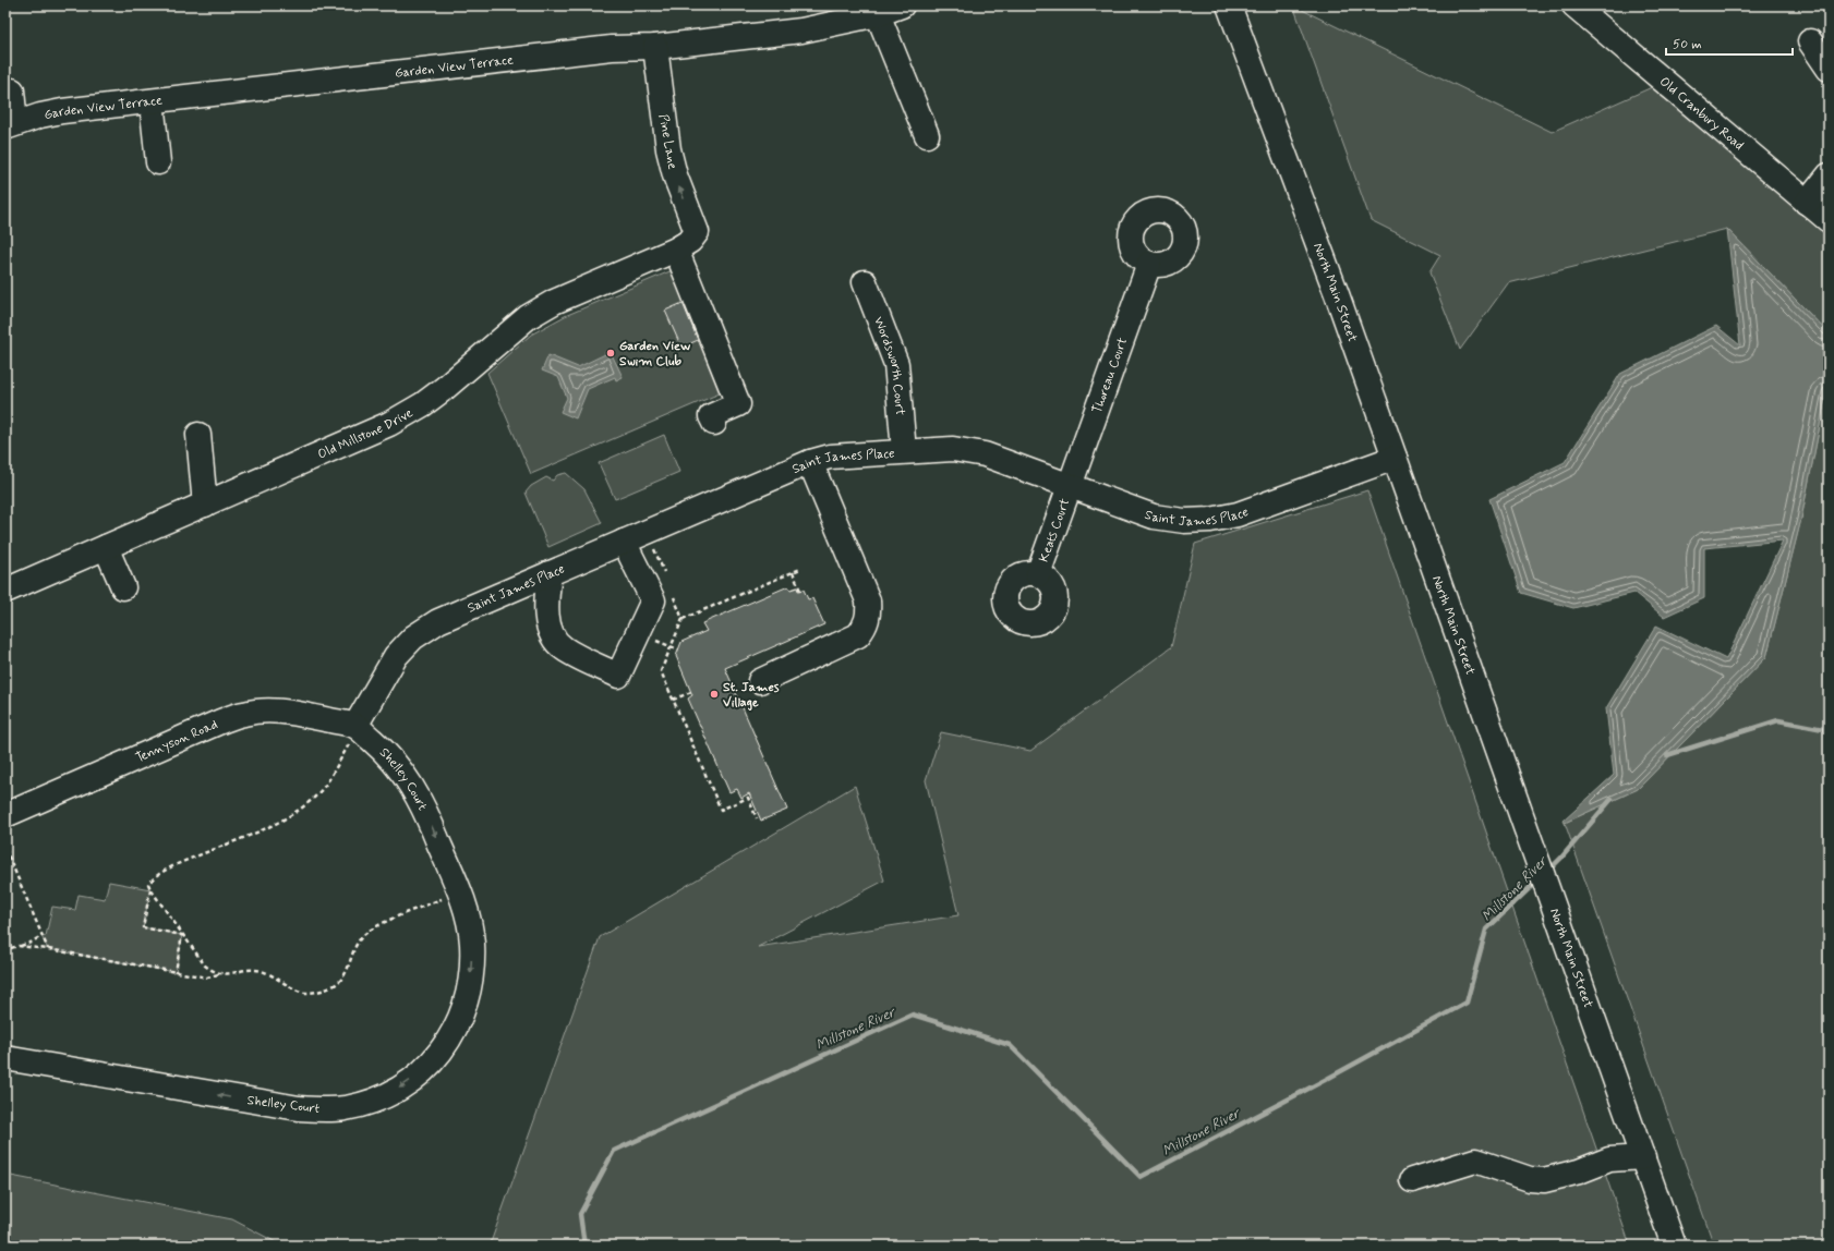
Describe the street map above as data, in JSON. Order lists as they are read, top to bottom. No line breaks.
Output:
{"streets":{"street":["Garden View Terrace","Old Cranbury Road","Pine Lane","North Main Street","Wordsworth Court","Thoreau Court","Old Millstone Drive","Saint James Place","Keats Court","Tennyson Road","Shelley Court"]},"crossings":[["Garden View Terrace","Pine Lane"],["Pine Lane","Old Millstone Drive"],["North Main Street","Saint James Place"],["Wordsworth Court","Saint James Place"],["Thoreau Court","Saint James Place"],["Thoreau Court","Keats Court"],["Saint James Place","Keats Court"],["Saint James Place","Tennyson Road"],["Saint James Place","Shelley Court"],["Tennyson Road","Shelley Court"]],"one_way":["Pine Lane"],"water":["Millstone River"],"places":["Garden View Swim Club","St. James Village"],"scale_bar":"50 m"}
